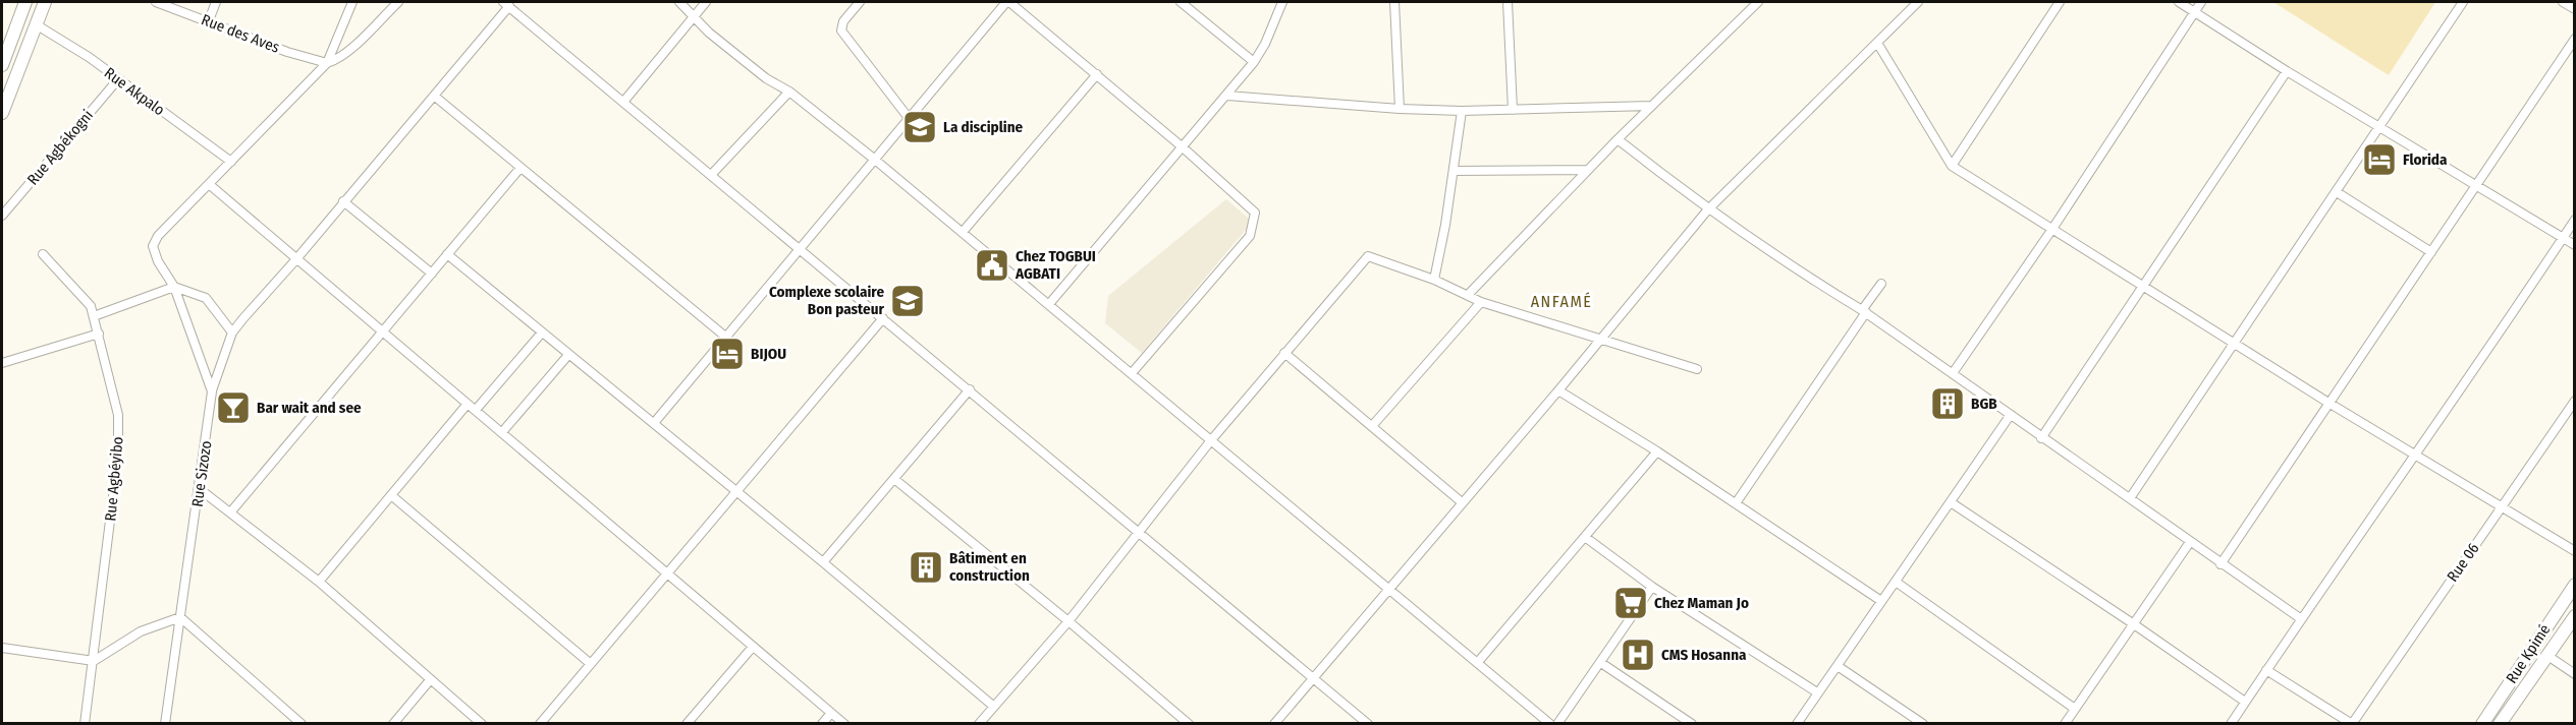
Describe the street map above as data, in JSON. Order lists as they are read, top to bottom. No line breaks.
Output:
{"streets":{"main road":["Rue Kpimé"],"street":["Rue des Aves","Rue Akpalo","Rue Agbékogni","Rue Sizozo","Rue Agbéyibo","Rue 06"]},"crossings":[["Rue Akpalo","Rue Agbékogni"]],"districts":["ANFAMÉ"],"places":{"school or university":["La discipline","Complexe scolaire Bon pasteur"],"hotel":["Florida","BIJOU"],"public building":["Chez TOGBUI AGBATI"],"building":["BGB","Bâtiment en construction"],"bar":["Bar wait and see"],"supermarket":["Chez Maman Jo"],"hospital":["CMS Hosanna"]}}
